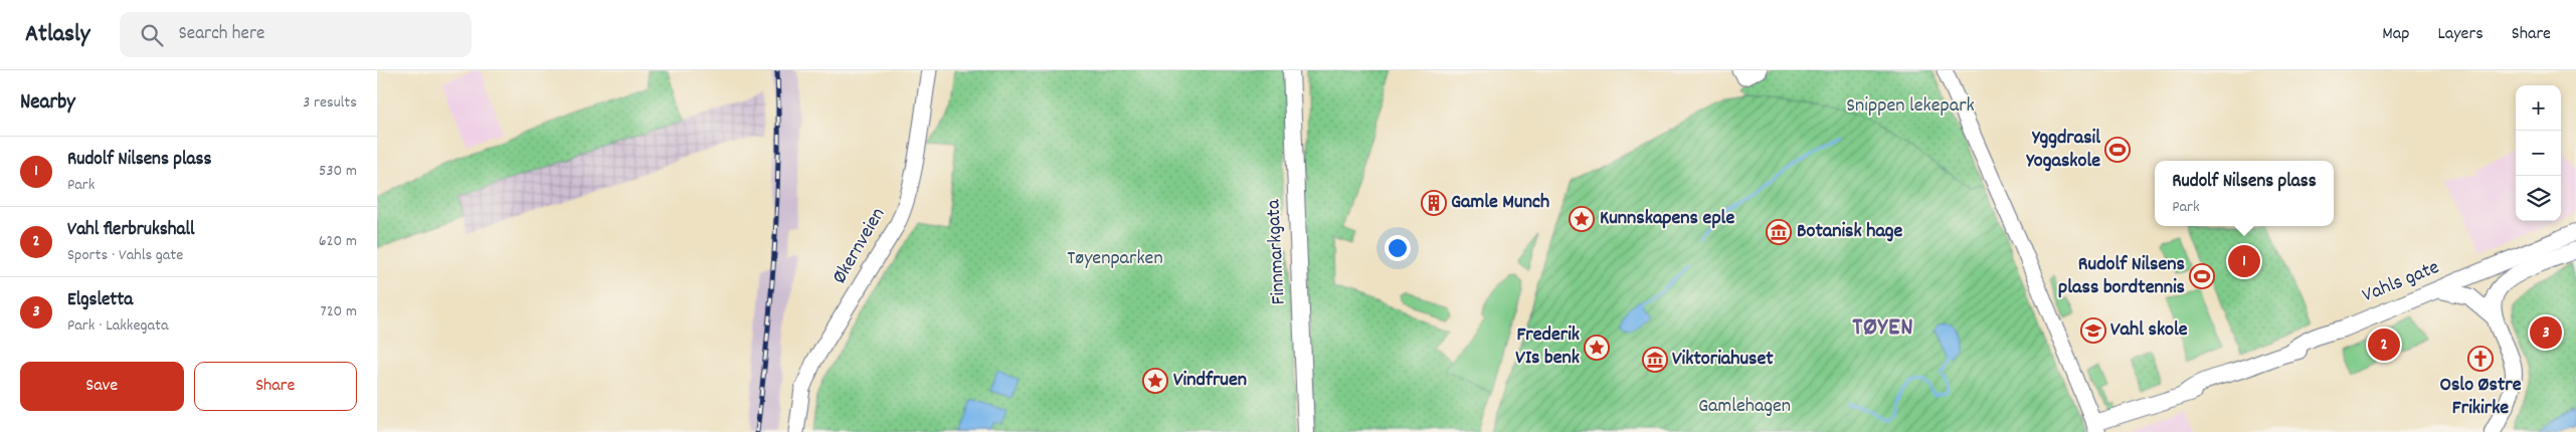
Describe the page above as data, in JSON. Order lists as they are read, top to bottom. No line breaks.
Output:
{"streets":{"main road":["Økernveien","Finnmarkgata","Vahls gate"]},"districts":["TØYEN"],"parks":["Snippen lekepark","Tøyenparken","Gamlehagen"],"places":{"sports":["Yggdrasil Yogaskole","Rudolf Nilsens plass bordtennis"],"building":["Gamle Munch"],"place":["Kunnskapens eple","Frederik VIs benk","Vindfruen"],"museum":["Botanisk hage","Viktoriahuset"],"school or university":["Vahl skole"],"church":["Oslo Østre Frikirke"]},"page":{"header":"Atlasly","search":"Search here","nav":["Map","Layers","Share"],"heading":["Nearby","3 results"],"map_buttons":["+","−"],"list":[{"mark":"1","name":"Rudolf Nilsens plass","note":"Park","value":"530 m"},{"mark":"2","name":"Vahl flerbrukshall","note":"Sports · Vahls gate","value":"620 m"},{"mark":"3","name":"Elgsletta","note":"Park · Lakkegata","value":"720 m"}],"popup":["Rudolf Nilsens plass","Park"],"pins":["1","3","2"],"buttons":["Save","Share"]}}
